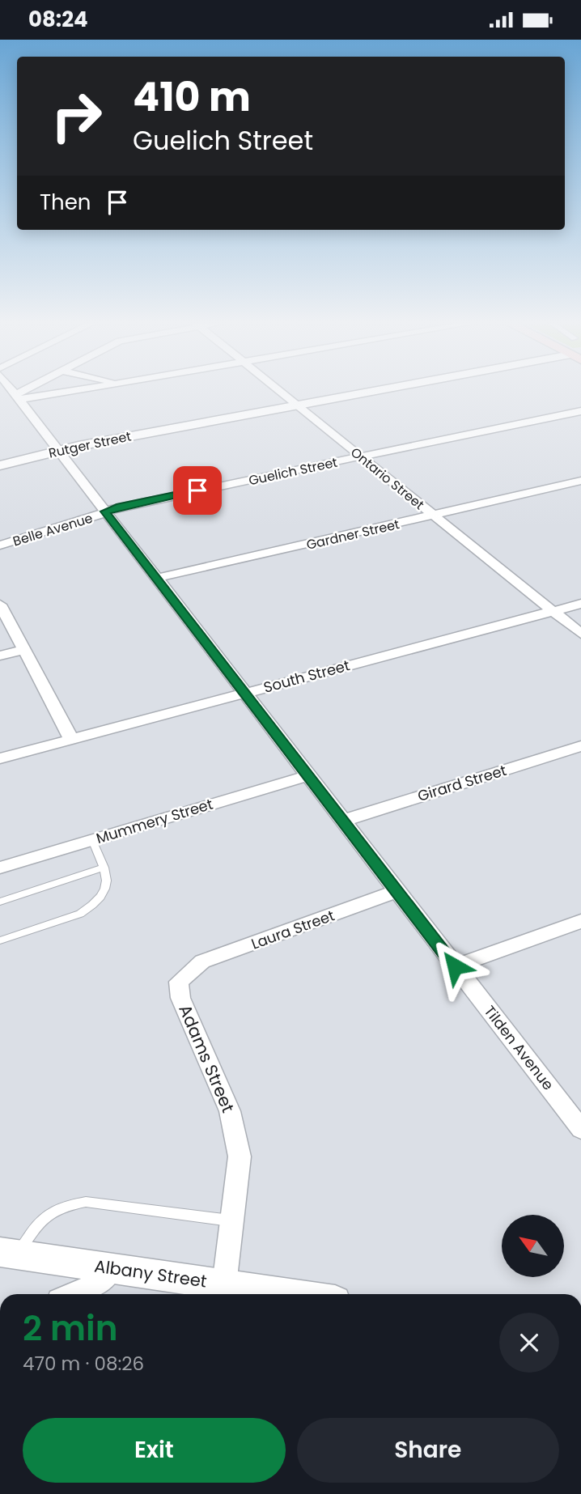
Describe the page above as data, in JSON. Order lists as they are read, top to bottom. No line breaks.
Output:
{"streets":{"street":["Rutger Street","Guelich Street","Ontario Street","Belle Avenue","Gardner Street","South Street","Girard Street","Mummery Street","Laura Street","Tilden Avenue","Adams Street","Albany Street"]},"crossings":[["Rutger Street","Ontario Street"],["Rutger Street","Tilden Avenue"],["Guelich Street","Ontario Street"],["Guelich Street","Belle Avenue"],["Guelich Street","Tilden Avenue"],["Ontario Street","Gardner Street"],["Ontario Street","South Street"],["Belle Avenue","Tilden Avenue"],["Gardner Street","Tilden Avenue"],["South Street","Tilden Avenue"],["Girard Street","Tilden Avenue"],["Mummery Street","Tilden Avenue"],["Laura Street","Tilden Avenue"],["Laura Street","Adams Street"],["Adams Street","Albany Street"]],"north":"top left","page":{"status":"08:24","turn":["410 m","Guelich Street"],"then":"Then","heading":["2 min","470 m · 08:26"],"buttons":["Exit","Share"]}}
